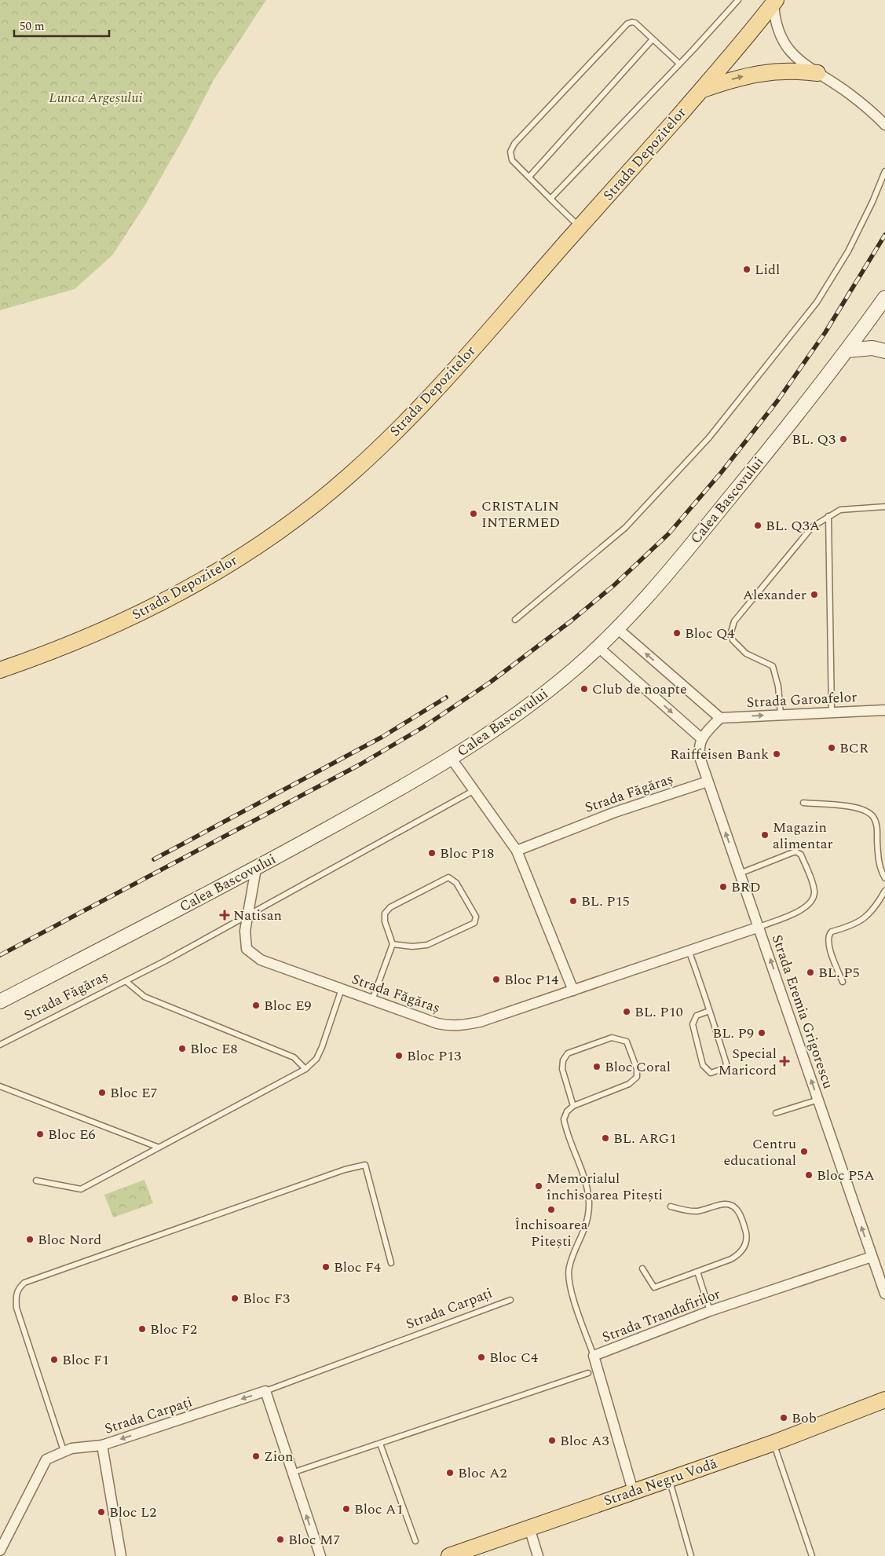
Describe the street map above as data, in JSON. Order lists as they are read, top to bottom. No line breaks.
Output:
{"streets":{"main road":["Strada Depozitelor","Strada Negru Vodă"],"street":["Calea Bascovului","Strada Garoafelor","Strada Făgăraș","Strada Eremia Grigorescu","Strada Carpați","Strada Trandafirilor"]},"crossings":[["Calea Bascovului","Strada Făgăraș"],["Strada Făgăraș","Strada Eremia Grigorescu"],["Strada Eremia Grigorescu","Strada Trandafirilor"],["Strada Trandafirilor","Strada Negru Vodă"]],"one_way":["Strada Garoafelor","Strada Eremia Grigorescu"],"parks":["Lunca Argeșului"],"places":{"other":["Lidl","BL. Q3","CRISTALIN INTERMED","BL. Q3A","Alexander","Bloc Q4","Club de noapte","BCR","Raiffeisen Bank","Magazin alimentar","Bloc P18","BRD","BL. P15","BL. P5","Bloc P14","Bloc E9","BL. P10","BL. P9","Bloc E8","Bloc P13","Bloc Coral","Bloc E7","Bloc E6","BL. ARG1","Centru educational","Bloc P5A","Memorialul închisoarea Pitești","Închisoarea Pitești","Bloc Nord","Bloc F4","Bloc F3","Bloc F2","Bloc C4","Bloc F1","Bob","Bloc A3","Zion","Bloc A2","Bloc A1","Bloc L2","Bloc M7"],"health":["Natisan","Special Maricord"]},"scale_bar":"50 m"}
